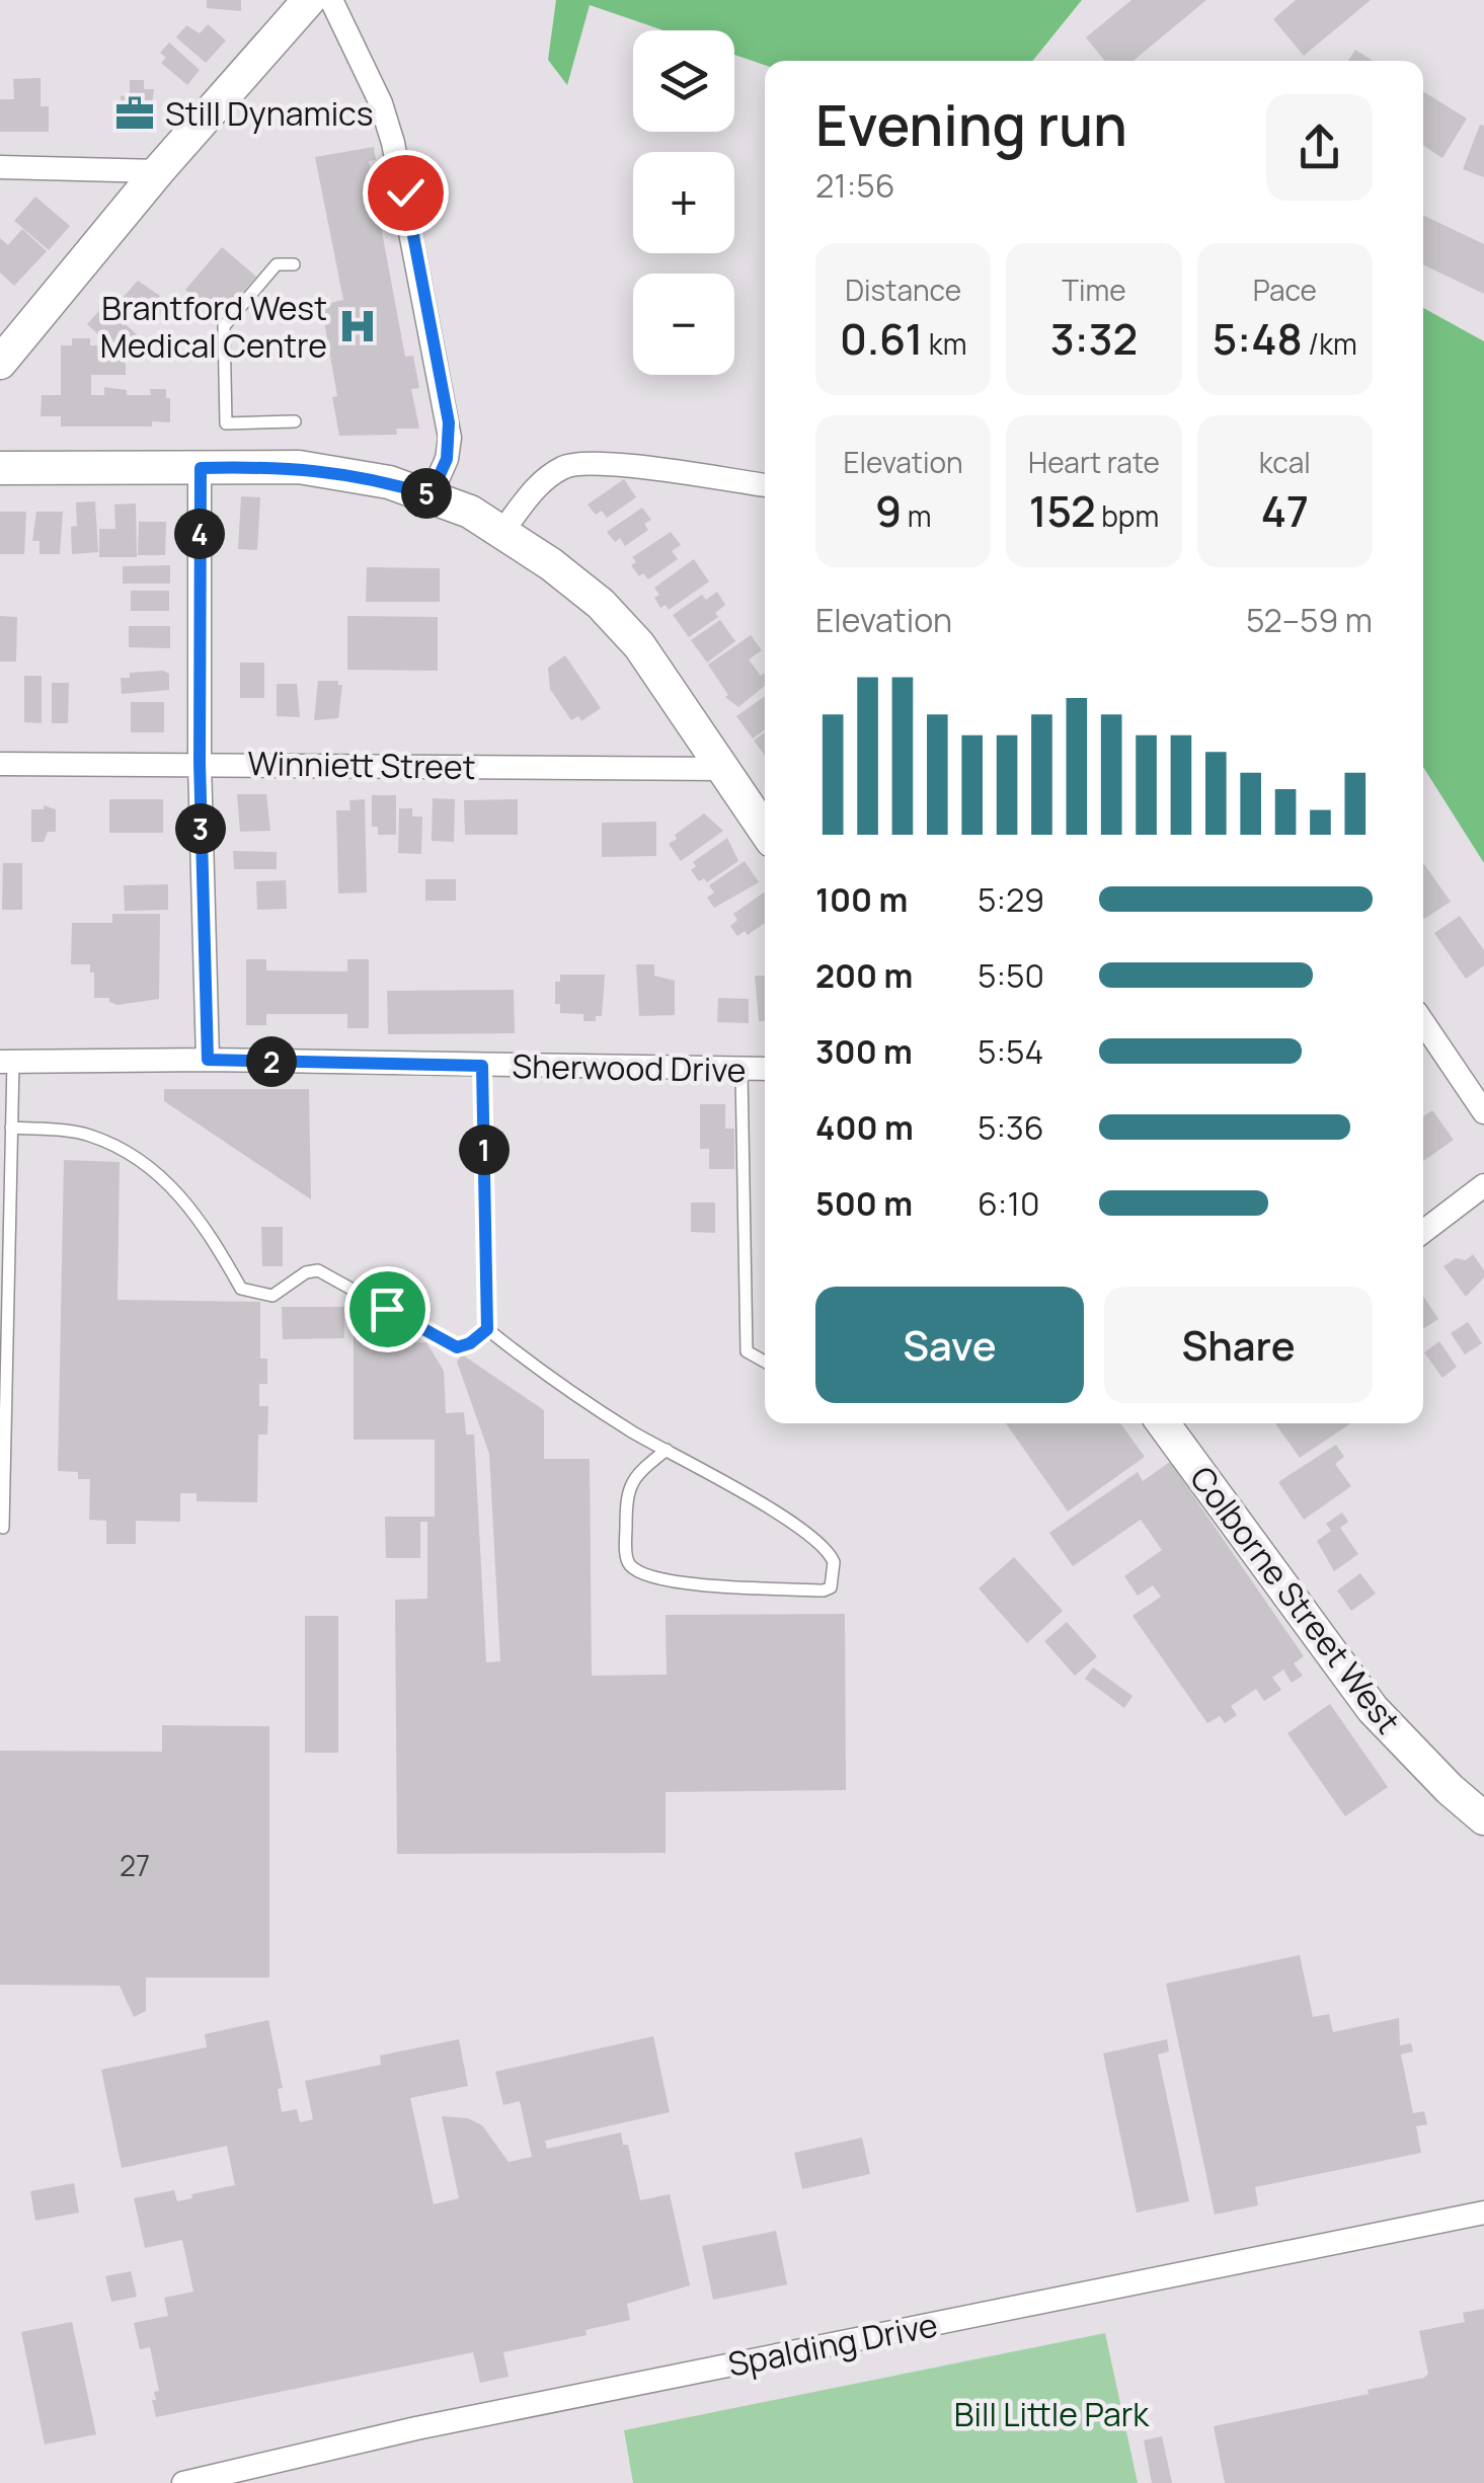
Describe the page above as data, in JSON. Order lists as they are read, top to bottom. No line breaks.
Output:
{"streets":{"main road":["Colborne Street West"],"street":["Winniett Street","Sherwood Drive","Spalding Drive"]},"parks":["Bill Little Park"],"places":{"office":["Still Dynamics"],"hospital":["Brantford West Medical Centre"]},"house_numbers":["27"],"page":{"map_buttons":["+","−"],"heading":["Evening run","21:56"],"stats":[["Distance","0.61 km"],["Time","3:32"],["Pace","5:48 /km"],["Elevation","9 m"],["Heart rate","152 bpm"],["kcal","47"]],"pins":["5","4","3","2","1"],"chart":["Elevation","52–59 m"],"list":[{"name":"100 m","note":"5:29"},{"name":"200 m","note":"5:50"},{"name":"300 m","note":"5:54"},{"name":"400 m","note":"5:36"},{"name":"500 m","note":"6:10"}],"buttons":["Save","Share"]}}
